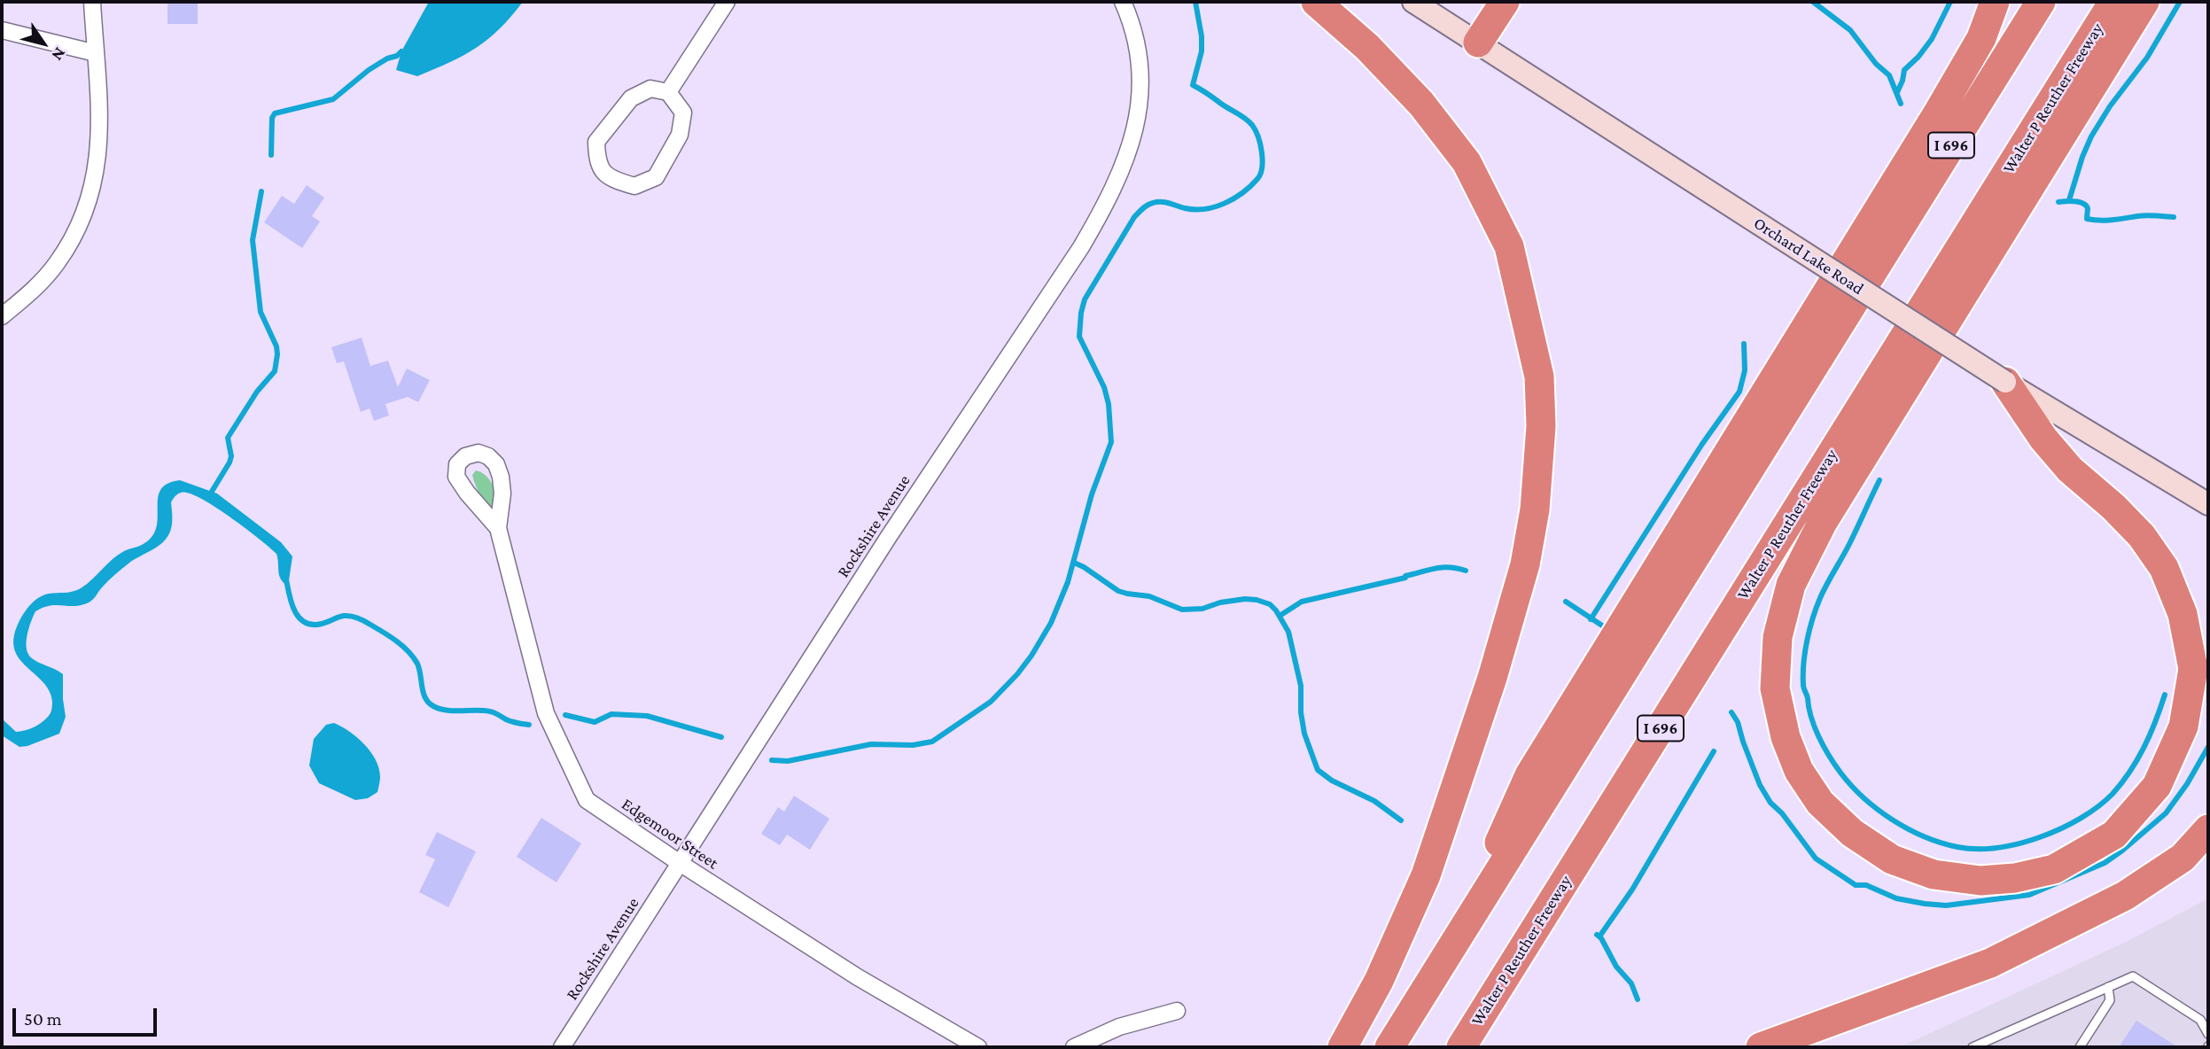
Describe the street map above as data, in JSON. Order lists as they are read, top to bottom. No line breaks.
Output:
{"streets":{"highway":["Walter P Reuther Freeway","I 696"],"main road":["Orchard Lake Road"],"street":["Rockshire Avenue","Edgemoor Street"]},"crossings":[["Rockshire Avenue","Edgemoor Street"]],"scale_bar":"50 m","north":"bottom right"}
